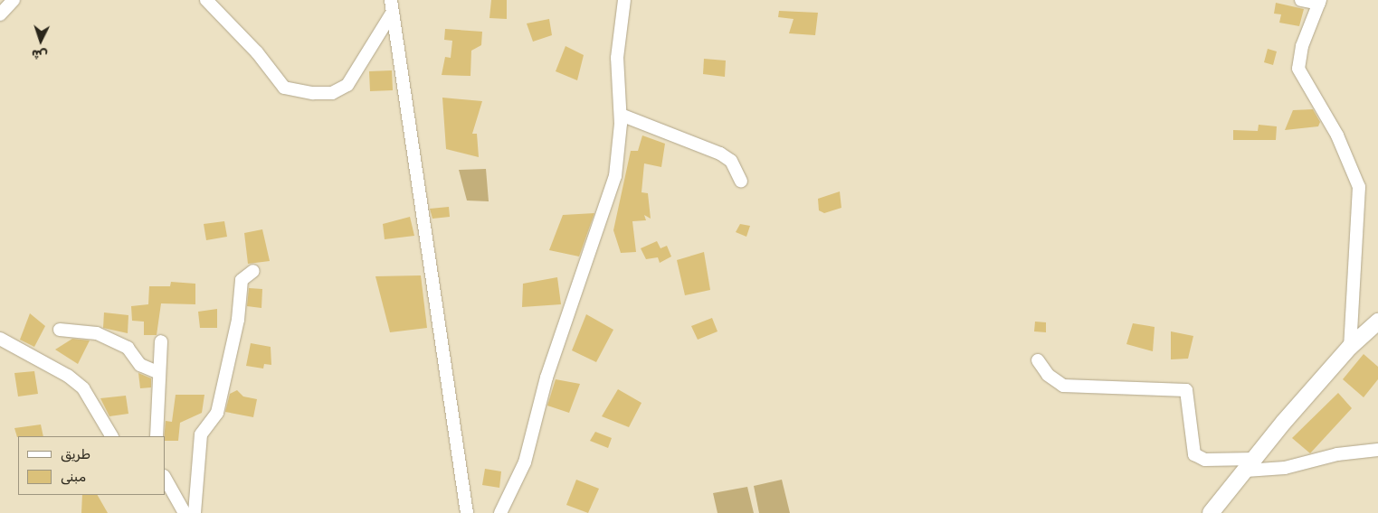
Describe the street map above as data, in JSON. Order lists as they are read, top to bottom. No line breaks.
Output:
{"legend":["طريق","مبنى"],"north":"bottom"}
